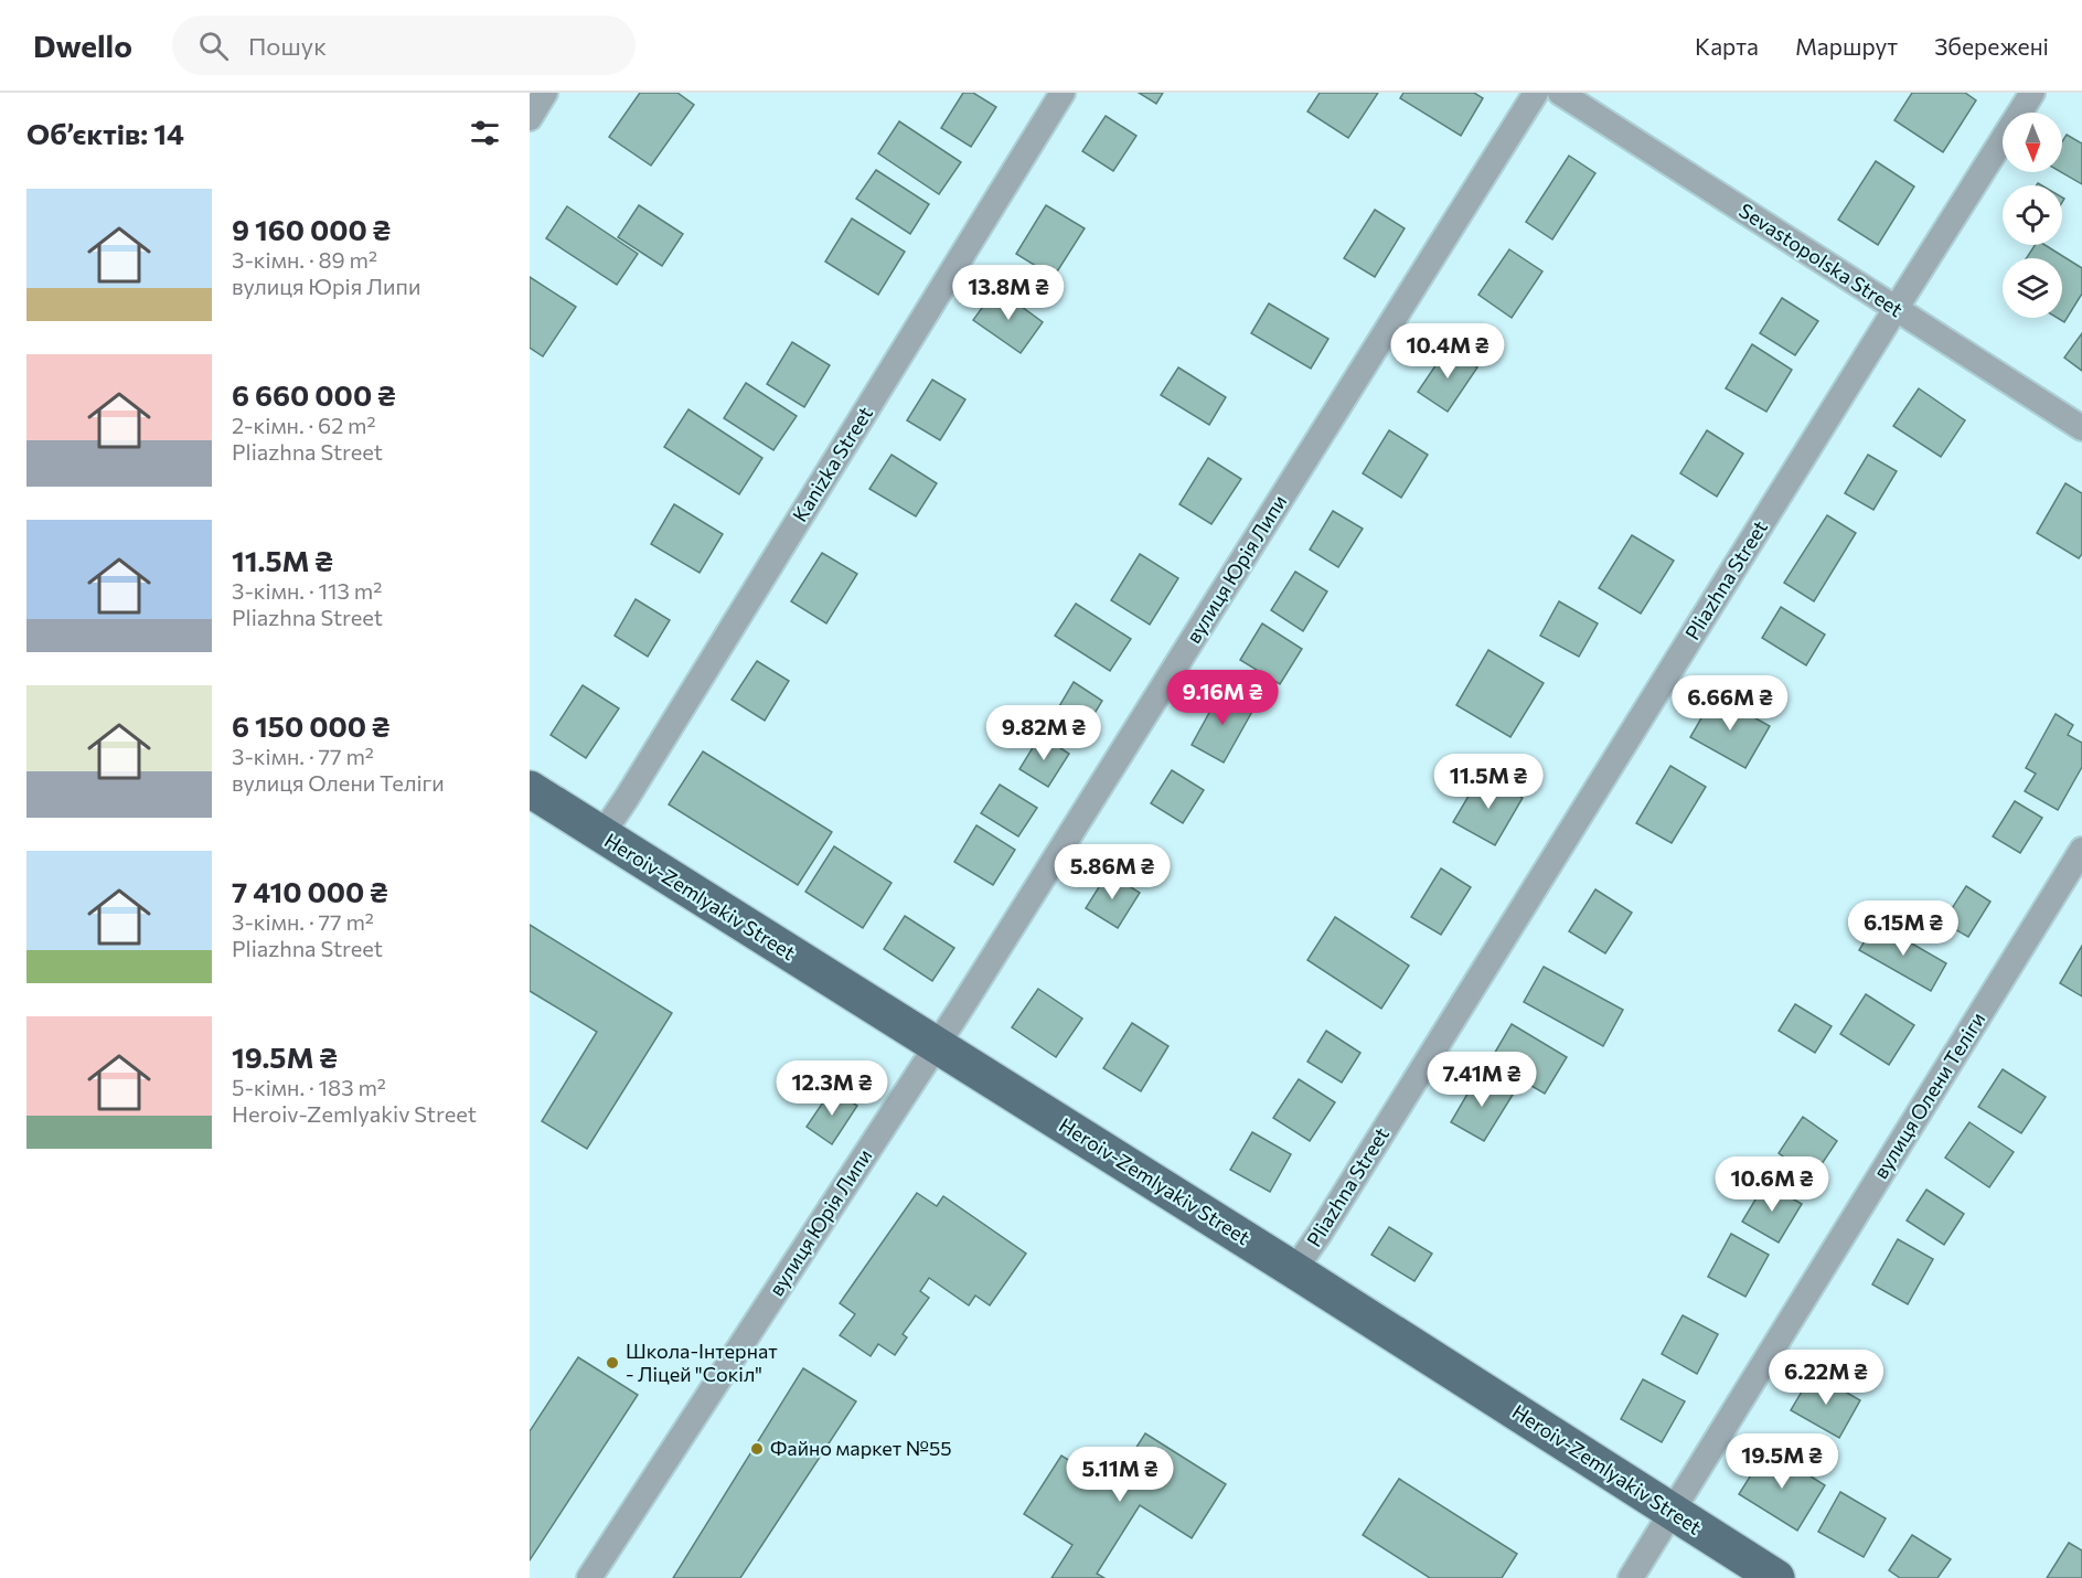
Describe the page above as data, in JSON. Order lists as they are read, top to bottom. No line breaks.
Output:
{"streets":{"main road":["Heroiv-Zemlyakiv Street"],"street":["Sevastopolska Street","Kanizka Street","вулиця Юрія Липи","Pliazhna Street","вулиця Олени Теліги"]},"crossings":[["Sevastopolska Street","Pliazhna Street"],["Kanizka Street","Heroiv-Zemlyakiv Street"],["вулиця Юрія Липи","Heroiv-Zemlyakiv Street"],["Pliazhna Street","Heroiv-Zemlyakiv Street"],["Heroiv-Zemlyakiv Street","вулиця Олени Теліги"]],"places":["Школа-Інтернат - Ліцей \"Сокіл\"","Файно маркет №55"],"north":"bottom","page":{"header":"Dwello","search":"Пошук","nav":["Карта","Маршрут","Збережені"],"heading":"Об’єктів: 14","list":[{"name":"9 160 000 ₴","note":"3-кімн. · 89 m² · вулиця Юрія Липи"},{"name":"6 660 000 ₴","note":"2-кімн. · 62 m² · Pliazhna Street"},{"name":"11.5M ₴","note":"3-кімн. · 113 m² · Pliazhna Street"},{"name":"6 150 000 ₴","note":"3-кімн. · 77 m² · вулиця Олени Теліги"},{"name":"7 410 000 ₴","note":"3-кімн. · 77 m² · Pliazhna Street"},{"name":"19.5M ₴","note":"5-кімн. · 183 m² · Heroiv-Zemlyakiv Street"}],"price":["13.8M ₴","10.4M ₴","9.16M ₴","6.66M ₴","9.82M ₴","11.5M ₴","5.86M ₴","6.15M ₴","7.41M ₴","12.3M ₴","10.6M ₴","6.22M ₴","19.5M ₴","5.11M ₴"]}}
